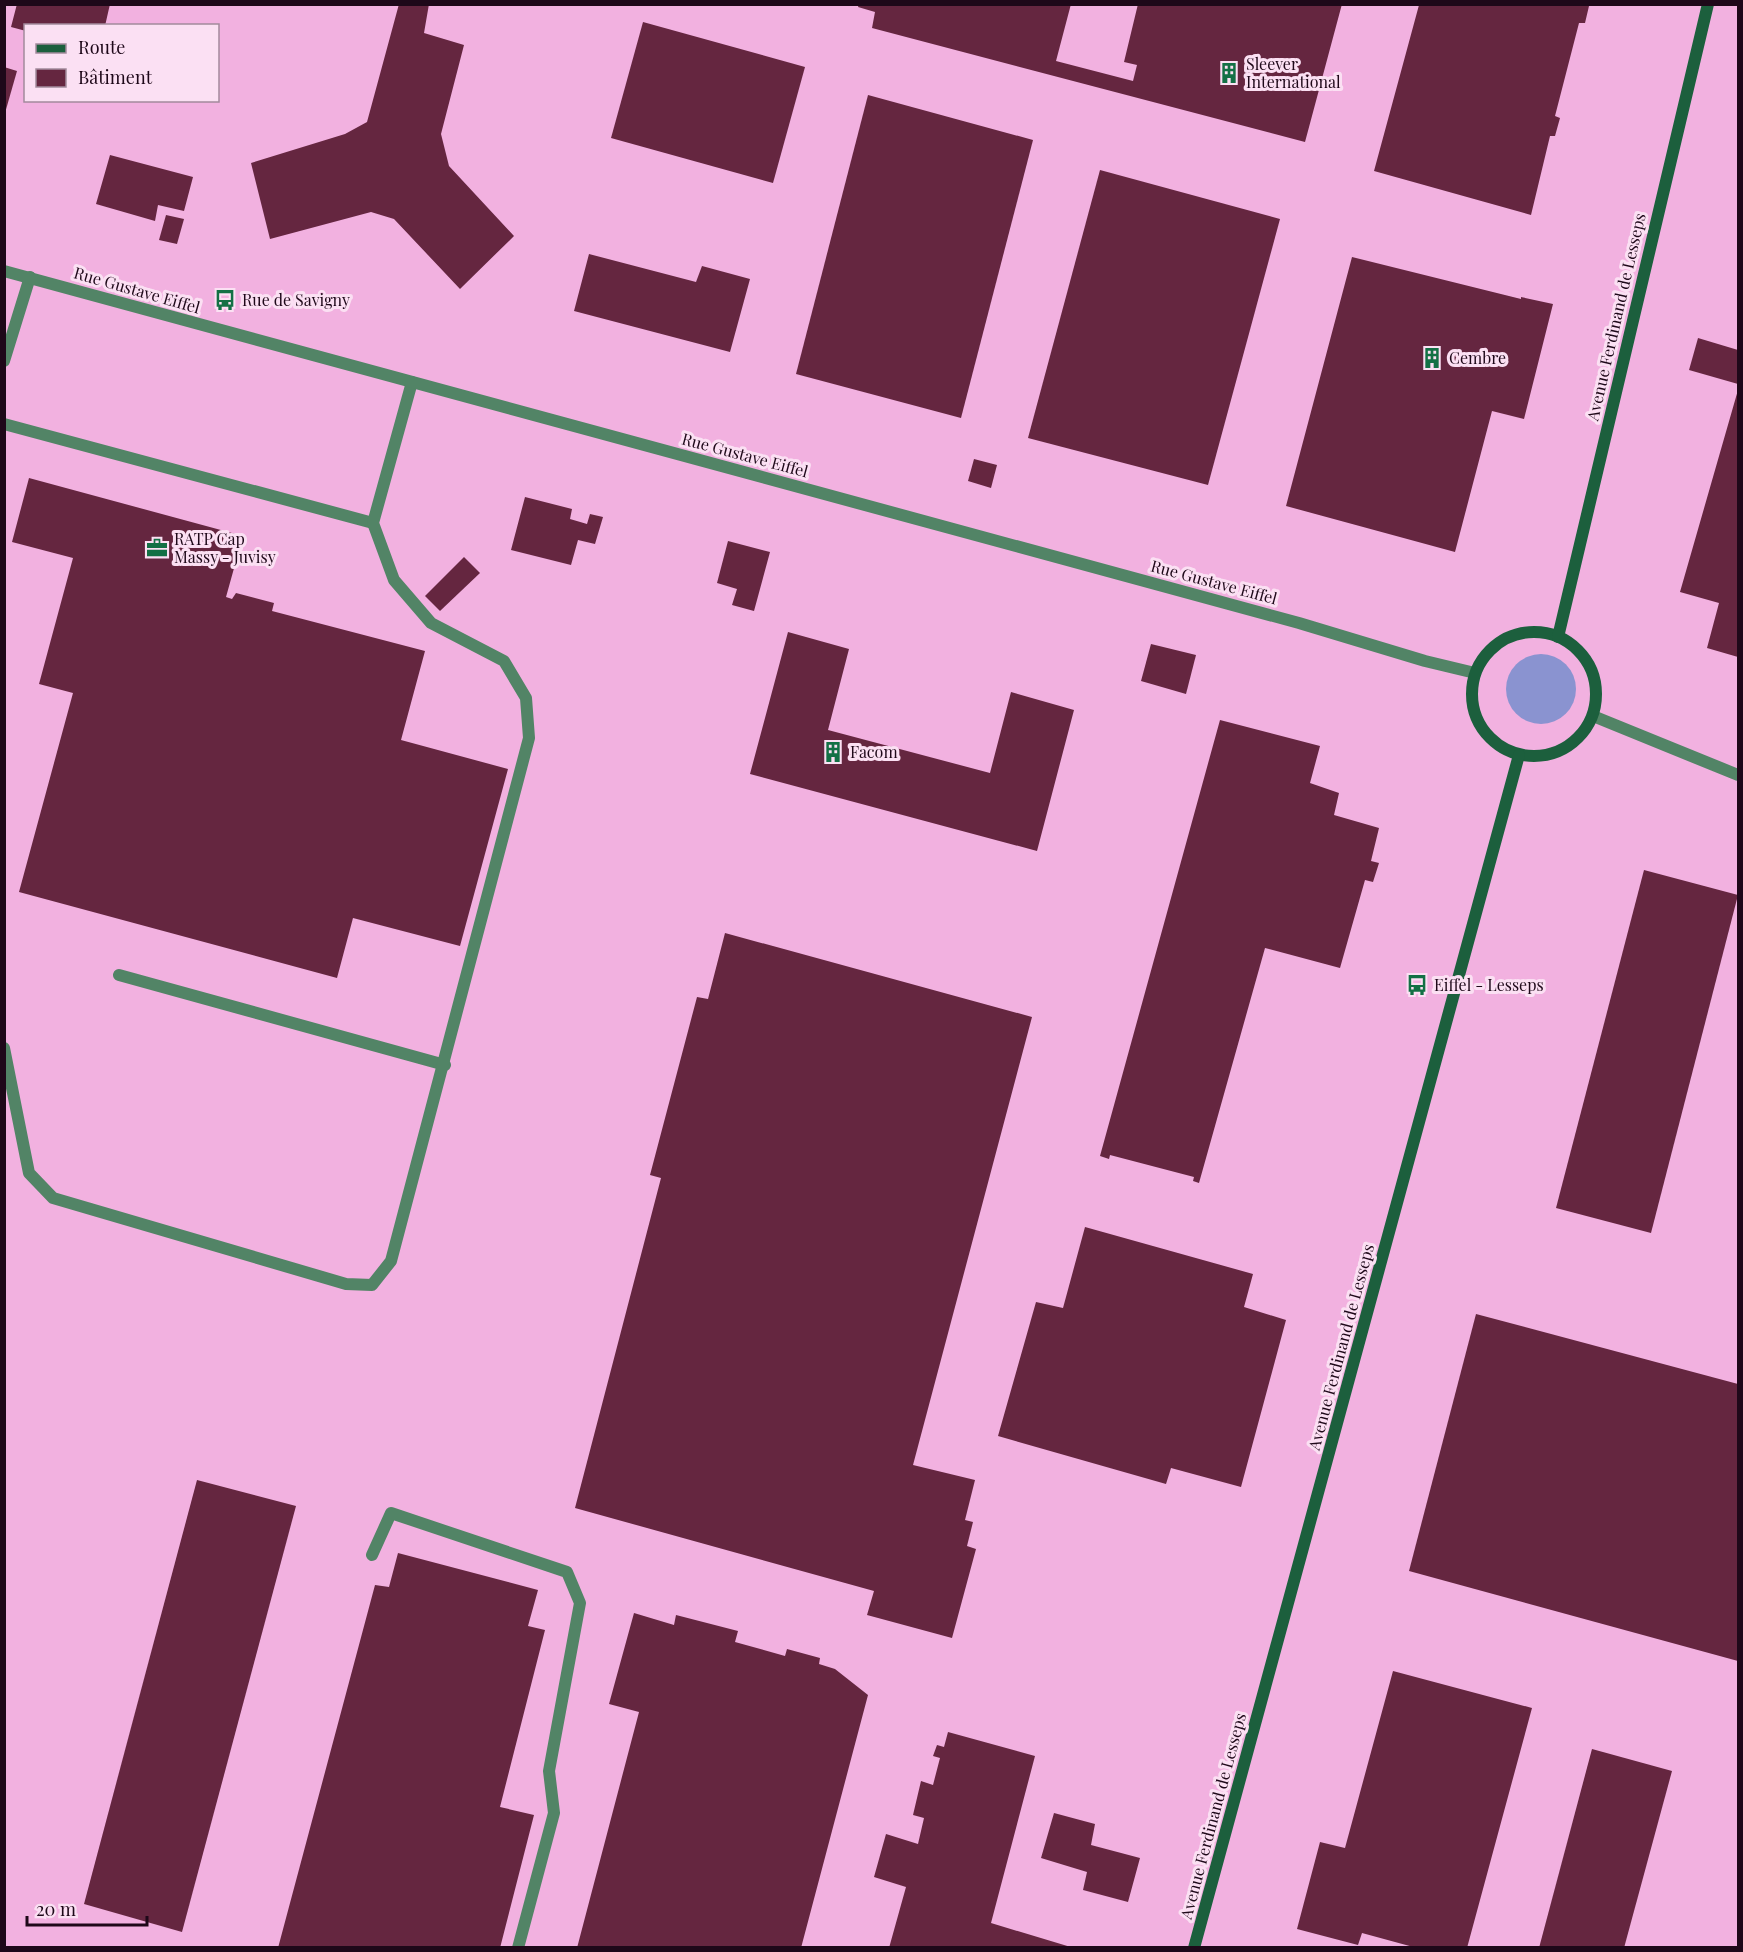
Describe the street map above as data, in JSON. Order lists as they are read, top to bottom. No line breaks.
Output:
{"streets":{"main road":["Avenue Ferdinand de Lesseps"],"street":["Rue Gustave Eiffel"]},"crossings":[["Rue Gustave Eiffel","Avenue Ferdinand de Lesseps"]],"places":{"building":["Sleever International","Cembre","Facom"],"bus stop":["Rue de Savigny","Eiffel - Lesseps"],"office":["RATP Cap Massy - Juvisy"]},"legend":["Route","Bâtiment"],"scale_bar":"20 m"}
